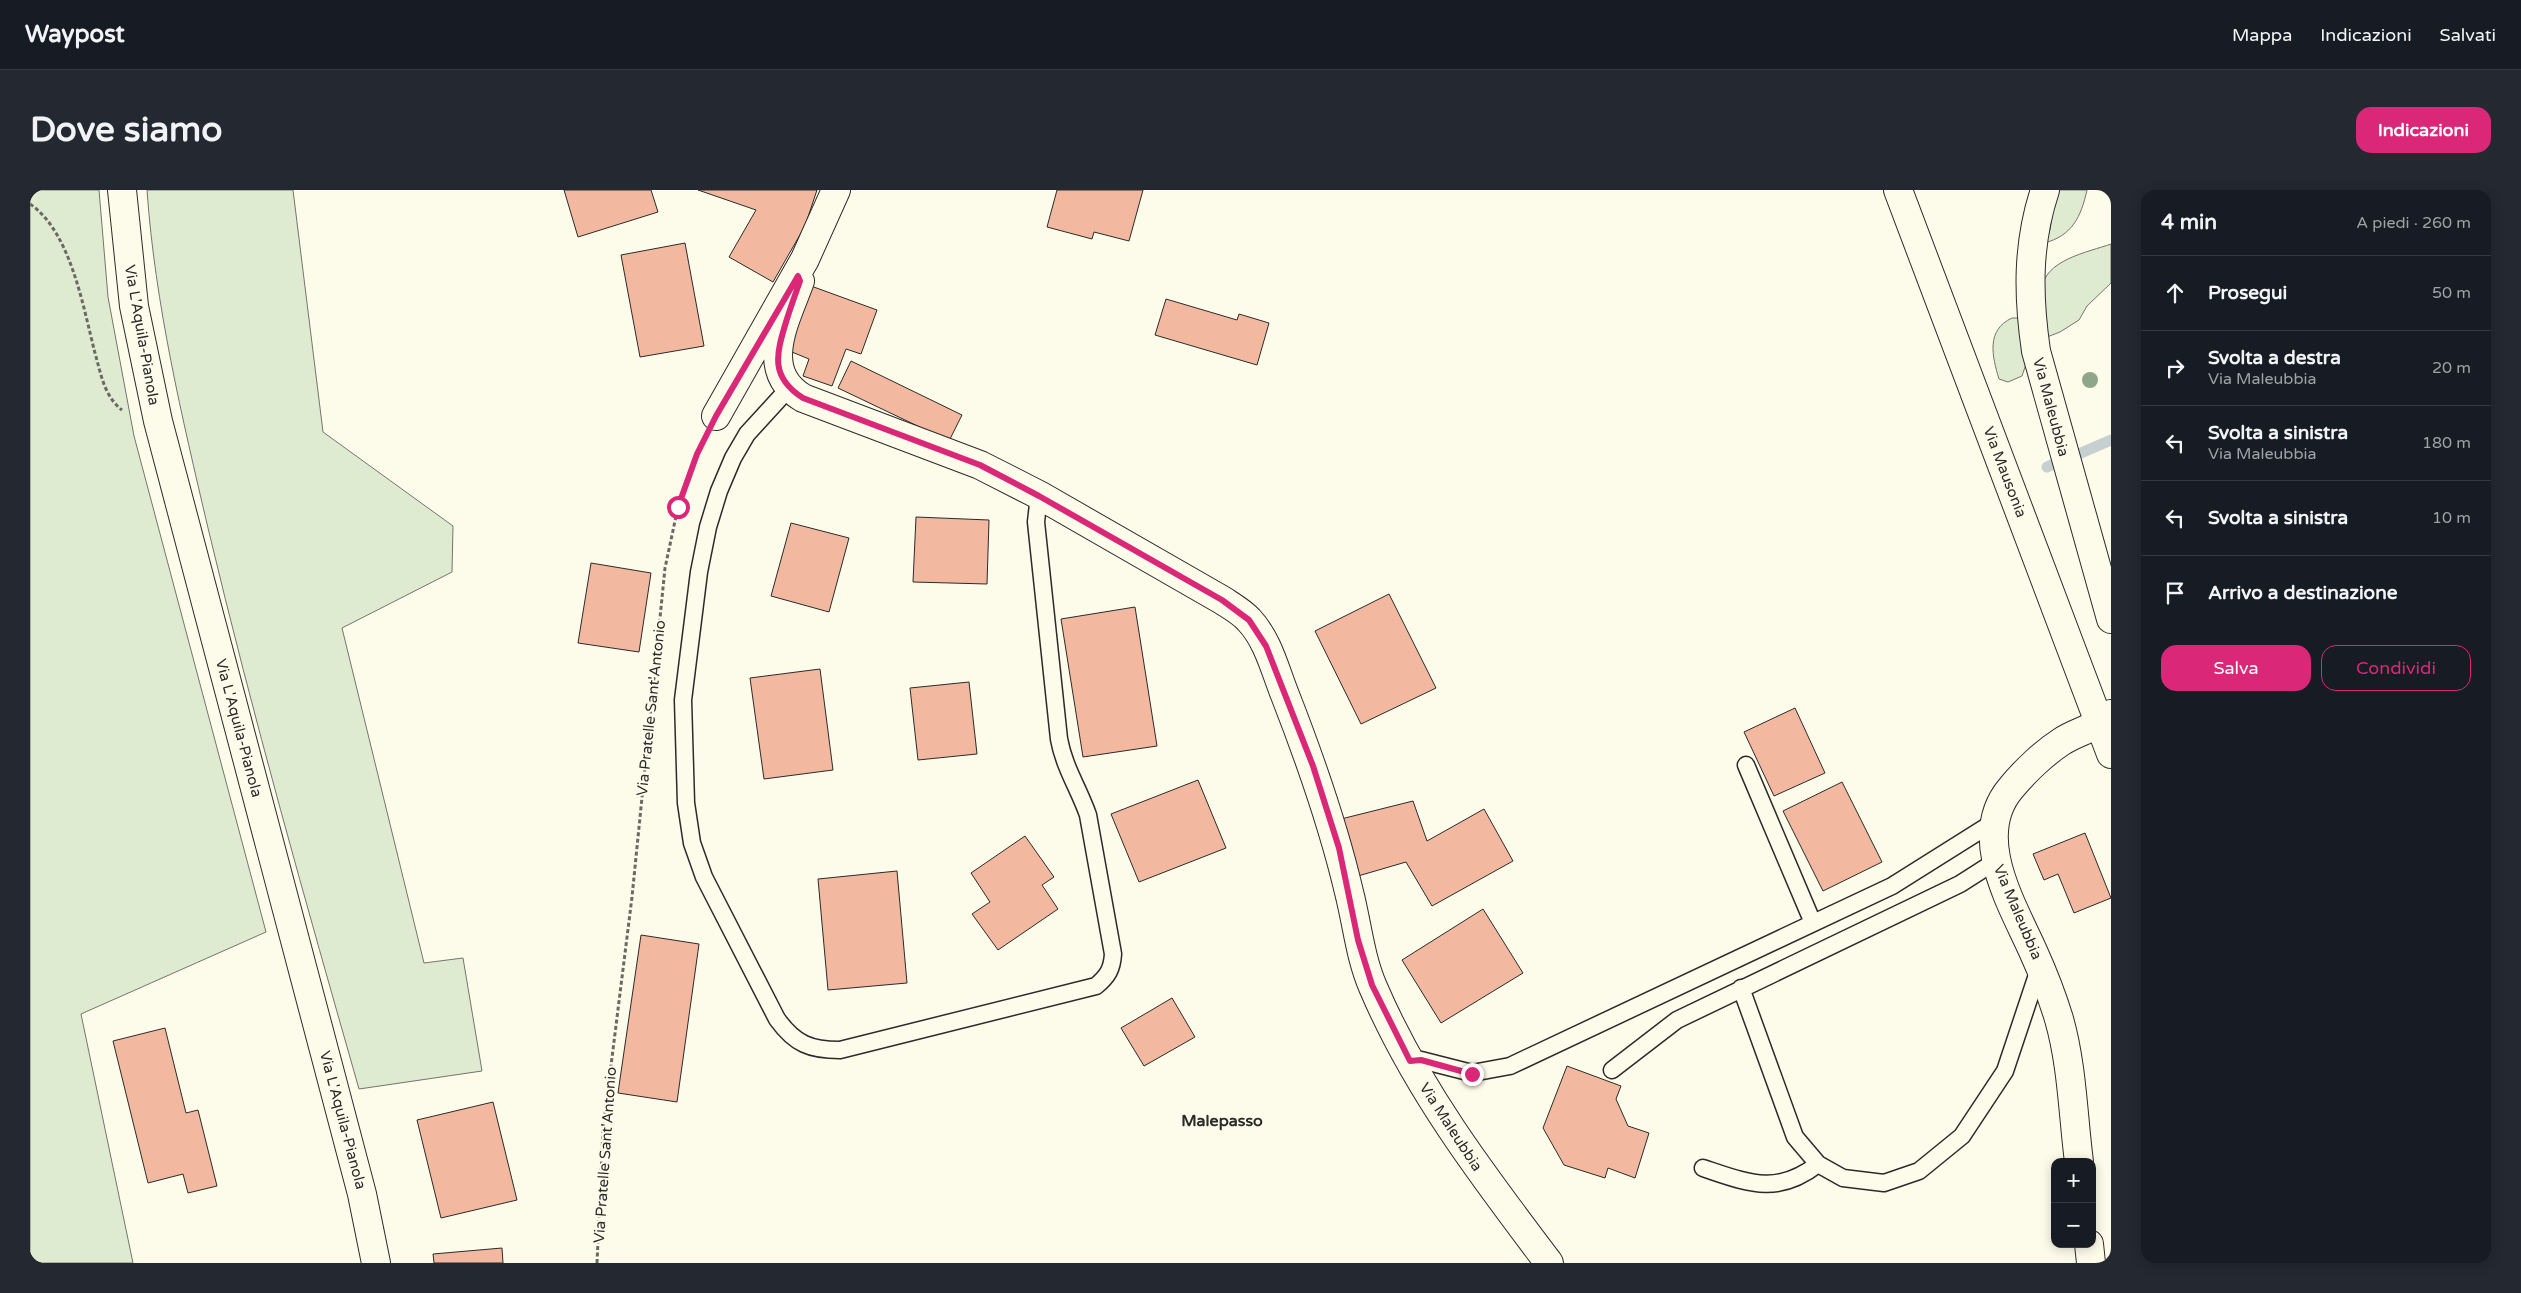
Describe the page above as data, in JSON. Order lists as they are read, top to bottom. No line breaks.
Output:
{"streets":{"street":["Via L'Aquila-Pianola","Via Maleubbia","Via Mausonia"],"path":["Via Pratelle Sant'Antonio"]},"crossings":[["Via Maleubbia","Via Mausonia"]],"districts":["Malepasso"],"page":{"header":"Waypost","nav":["Mappa","Indicazioni","Salvati"],"buttons":["Indicazioni",["Salva","Condividi"]],"title":"Dove siamo","heading":["4 min","A piedi · 260 m"],"list":[["Prosegui","50 m"],["Svolta a destra","Via Maleubbia","20 m"],["Svolta a sinistra","Via Maleubbia","180 m"],["Svolta a sinistra","10 m"],"Arrivo a destinazione"],"map_buttons":["+","−"]}}
